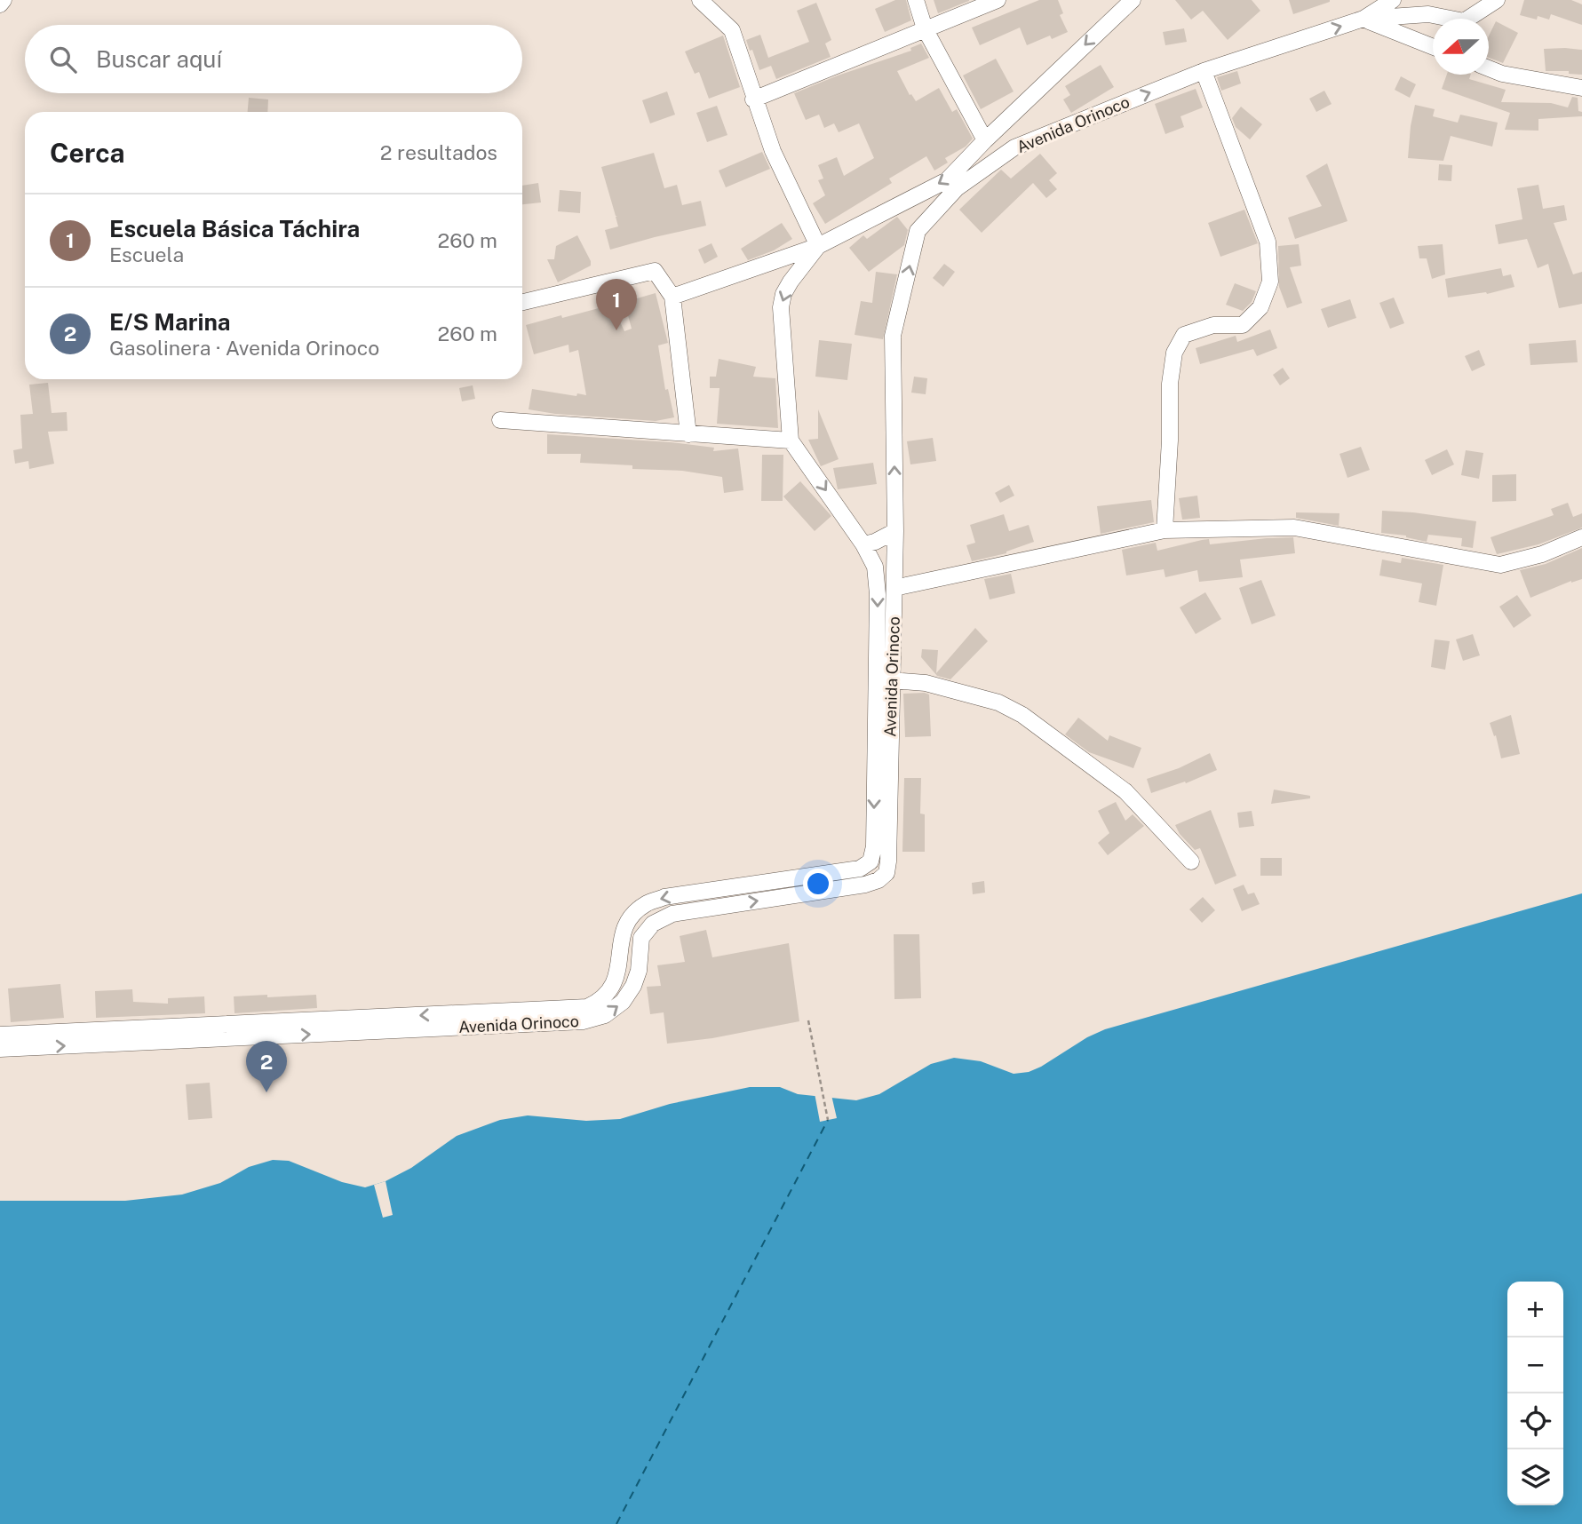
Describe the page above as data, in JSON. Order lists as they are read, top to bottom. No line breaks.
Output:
{"streets":{"street":["Avenida Orinoco"]},"north":"left","page":{"search":"Buscar aquí","heading":["Cerca","2 resultados"],"list":[{"mark":"1","name":"Escuela Básica Táchira","note":"Escuela","value":"260 m"},{"mark":"2","name":"E/S Marina","note":"Gasolinera · Avenida Orinoco","value":"260 m"}],"pins":["1","2"],"map_buttons":["+","−"]}}
